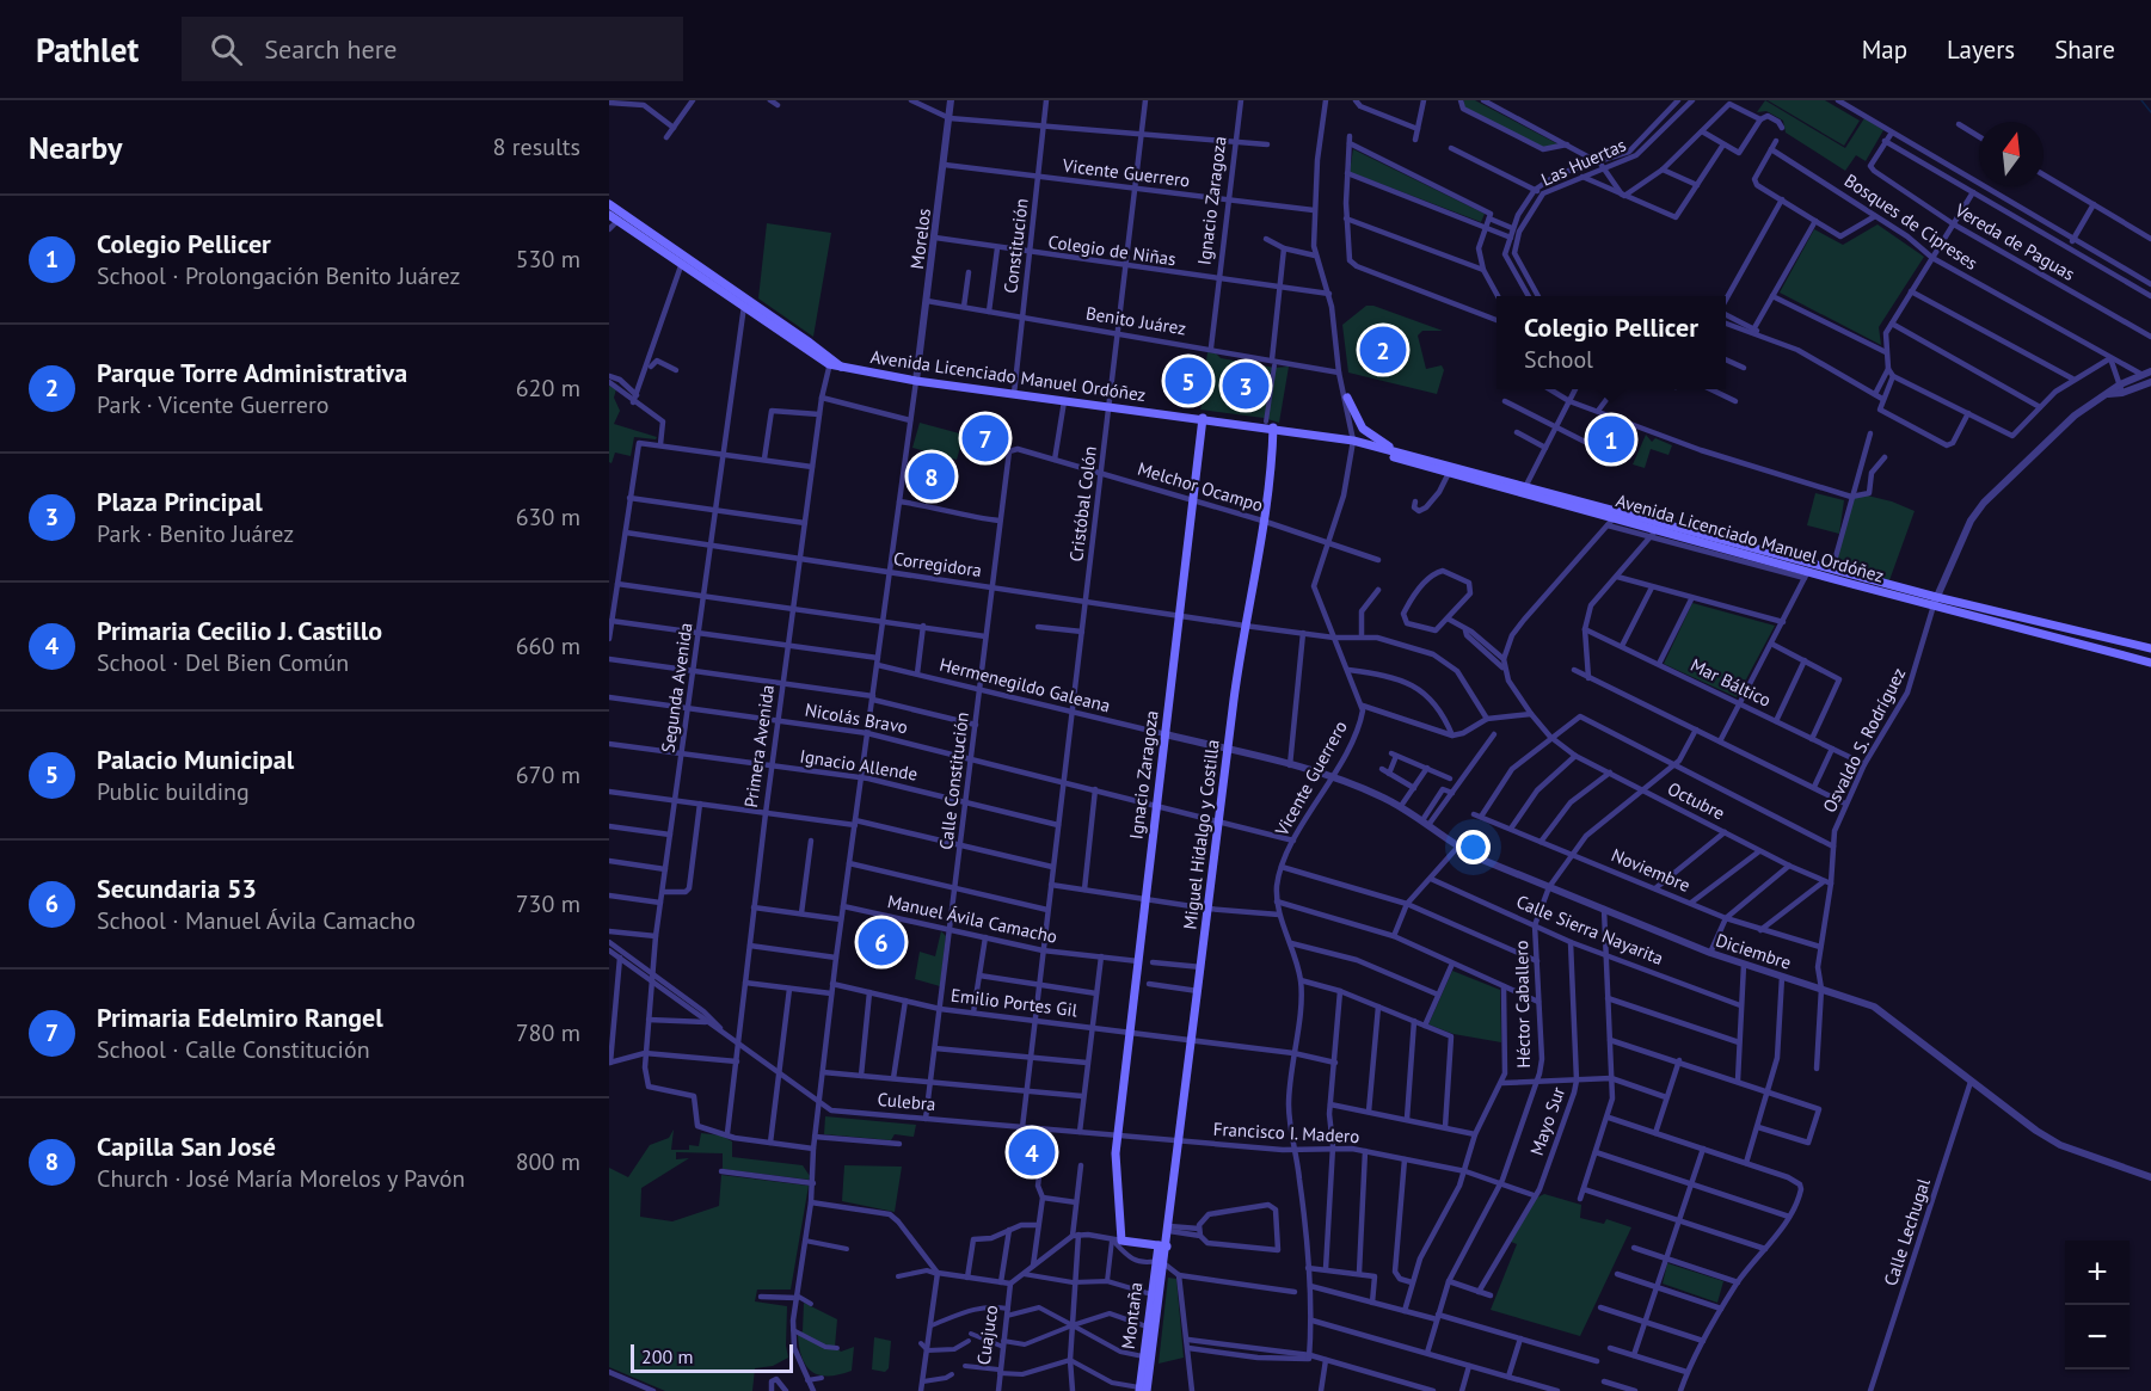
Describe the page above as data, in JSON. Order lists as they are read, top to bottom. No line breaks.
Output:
{"streets":{"main road":["Ignacio Zaragoza","Avenida Licenciado Manuel Ordóñez","Miguel Hidalgo y Costilla","Montaña"],"street":["Las Huertas","Vicente Guerrero","Bosques de Cipreses","Morelos","Vereda de Paguas","Constitución","Colegio de Niñas","Benito Juárez","Melchor Ocampo","Cristóbal Colón","Corregidora","Mar Báltico","Hermenegildo Galeana","Segunda Avenida","Nicolás Bravo","Osvaldo S. Rodríguez","Primera Avenida","Ignacio Allende","Calle Constitución","Octubre","Noviembre","Manuel Ávila Camacho","Calle Sierra Nayarita","Diciembre","Emilio Portes Gil","Héctor Caballero","Culebra","Mayo Sur","Francisco I. Madero","Calle Lechugal","Cuajuco"]},"crossings":[["Vicente Guerrero","Ignacio Zaragoza"],["Vicente Guerrero","Morelos"],["Vicente Guerrero","Constitución"],["Vicente Guerrero","Colegio de Niñas"],["Vicente Guerrero","Benito Juárez"],["Vicente Guerrero","Avenida Licenciado Manuel Ordóñez"],["Vicente Guerrero","Melchor Ocampo"],["Vicente Guerrero","Cristóbal Colón"],["Vicente Guerrero","Corregidora"],["Vicente Guerrero","Hermenegildo Galeana"],["Vicente Guerrero","Nicolás Bravo"],["Vicente Guerrero","Diciembre"],["Vicente Guerrero","Emilio Portes Gil"],["Vicente Guerrero","Francisco I. Madero"],["Ignacio Zaragoza","Colegio de Niñas"],["Ignacio Zaragoza","Benito Juárez"],["Ignacio Zaragoza","Avenida Licenciado Manuel Ordóñez"],["Ignacio Zaragoza","Melchor Ocampo"],["Ignacio Zaragoza","Corregidora"],["Ignacio Zaragoza","Hermenegildo Galeana"],["Ignacio Zaragoza","Nicolás Bravo"],["Ignacio Zaragoza","Manuel Ávila Camacho"],["Ignacio Zaragoza","Emilio Portes Gil"],["Ignacio Zaragoza","Culebra"],["Ignacio Zaragoza","Francisco I. Madero"],["Morelos","Colegio de Niñas"],["Morelos","Benito Juárez"],["Morelos","Avenida Licenciado Manuel Ordóñez"],["Constitución","Colegio de Niñas"],["Constitución","Benito Juárez"],["Constitución","Avenida Licenciado Manuel Ordóñez"],["Colegio de Niñas","Cristóbal Colón"],["Benito Juárez","Cristóbal Colón"],["Avenida Licenciado Manuel Ordóñez","Cristóbal Colón"],["Avenida Licenciado Manuel Ordóñez","Segunda Avenida"],["Avenida Licenciado Manuel Ordóñez","Osvaldo S. Rodríguez"],["Avenida Licenciado Manuel Ordóñez","Primera Avenida"],["Avenida Licenciado Manuel Ordóñez","Miguel Hidalgo y Costilla"],["Melchor Ocampo","Cristóbal Colón"],["Melchor Ocampo","Calle Constitución"],["Melchor Ocampo","Miguel Hidalgo y Costilla"],["Cristóbal Colón","Corregidora"],["Cristóbal Colón","Hermenegildo Galeana"],["Cristóbal Colón","Nicolás Bravo"],["Cristóbal Colón","Ignacio Allende"],["Cristóbal Colón","Manuel Ávila Camacho"],["Cristóbal Colón","Emilio Portes Gil"],["Cristóbal Colón","Culebra"],["Corregidora","Segunda Avenida"],["Corregidora","Primera Avenida"],["Corregidora","Calle Constitución"],["Corregidora","Miguel Hidalgo y Costilla"],["Mar Báltico","Osvaldo S. Rodríguez"],["Hermenegildo Galeana","Calle Constitución"],["Hermenegildo Galeana","Miguel Hidalgo y Costilla"],["Hermenegildo Galeana","Diciembre"],["Segunda Avenida","Nicolás Bravo"],["Segunda Avenida","Primera Avenida"],["Segunda Avenida","Ignacio Allende"],["Segunda Avenida","Culebra"],["Nicolás Bravo","Primera Avenida"],["Nicolás Bravo","Calle Constitución"],["Nicolás Bravo","Miguel Hidalgo y Costilla"],["Osvaldo S. Rodríguez","Octubre"],["Osvaldo S. Rodríguez","Noviembre"],["Osvaldo S. Rodríguez","Diciembre"],["Primera Avenida","Ignacio Allende"],["Primera Avenida","Culebra"],["Ignacio Allende","Calle Constitución"],["Calle Constitución","Manuel Ávila Camacho"],["Calle Constitución","Emilio Portes Gil"],["Calle Constitución","Culebra"],["Octubre","Noviembre"],["Octubre","Héctor Caballero"],["Miguel Hidalgo y Costilla","Emilio Portes Gil"],["Miguel Hidalgo y Costilla","Francisco I. Madero"],["Miguel Hidalgo y Costilla","Montaña"],["Noviembre","Héctor Caballero"],["Calle Sierra Nayarita","Héctor Caballero"],["Calle Sierra Nayarita","Mayo Sur"],["Diciembre","Héctor Caballero"],["Diciembre","Calle Lechugal"],["Héctor Caballero","Francisco I. Madero"],["Culebra","Francisco I. Madero"],["Mayo Sur","Francisco I. Madero"]],"scale_bar":"200 m","north":"top","page":{"header":"Pathlet","search":"Search here","nav":["Map","Layers","Share"],"heading":["Nearby","8 results"],"list":[{"mark":"1","name":"Colegio Pellicer","note":"School · Prolongación Benito Juárez","value":"530 m"},{"mark":"2","name":"Parque Torre Administrativa","note":"Park · Vicente Guerrero","value":"620 m"},{"mark":"3","name":"Plaza Principal","note":"Park · Benito Juárez","value":"630 m"},{"mark":"4","name":"Primaria Cecilio J. Castillo","note":"School · Del Bien Común","value":"660 m"},{"mark":"5","name":"Palacio Municipal","note":"Public building","value":"670 m"},{"mark":"6","name":"Secundaria 53","note":"School · Manuel Ávila Camacho","value":"730 m"},{"mark":"7","name":"Primaria Edelmiro Rangel","note":"School · Calle Constitución","value":"780 m"},{"mark":"8","name":"Capilla San José","note":"Church · José María Morelos y Pavón","value":"800 m"}],"popup":["Colegio Pellicer","School"],"pins":["2","5","3","7","1","8","6","4"],"map_buttons":["+","−"],"scale":"200 m"}}
